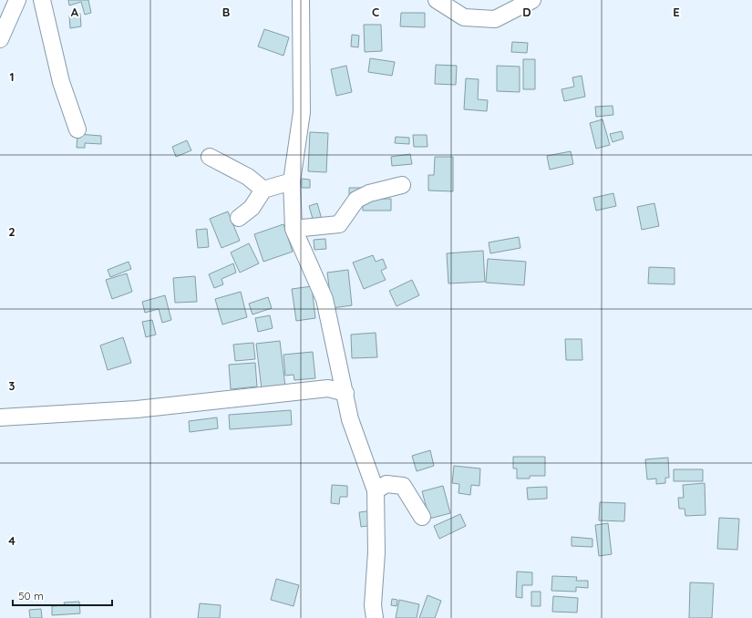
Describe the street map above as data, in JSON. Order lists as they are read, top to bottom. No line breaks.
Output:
{"scale_bar":"50 m","grid":{"columns":["A","B","C","D","E"],"rows":["1","2","3","4"]}}
